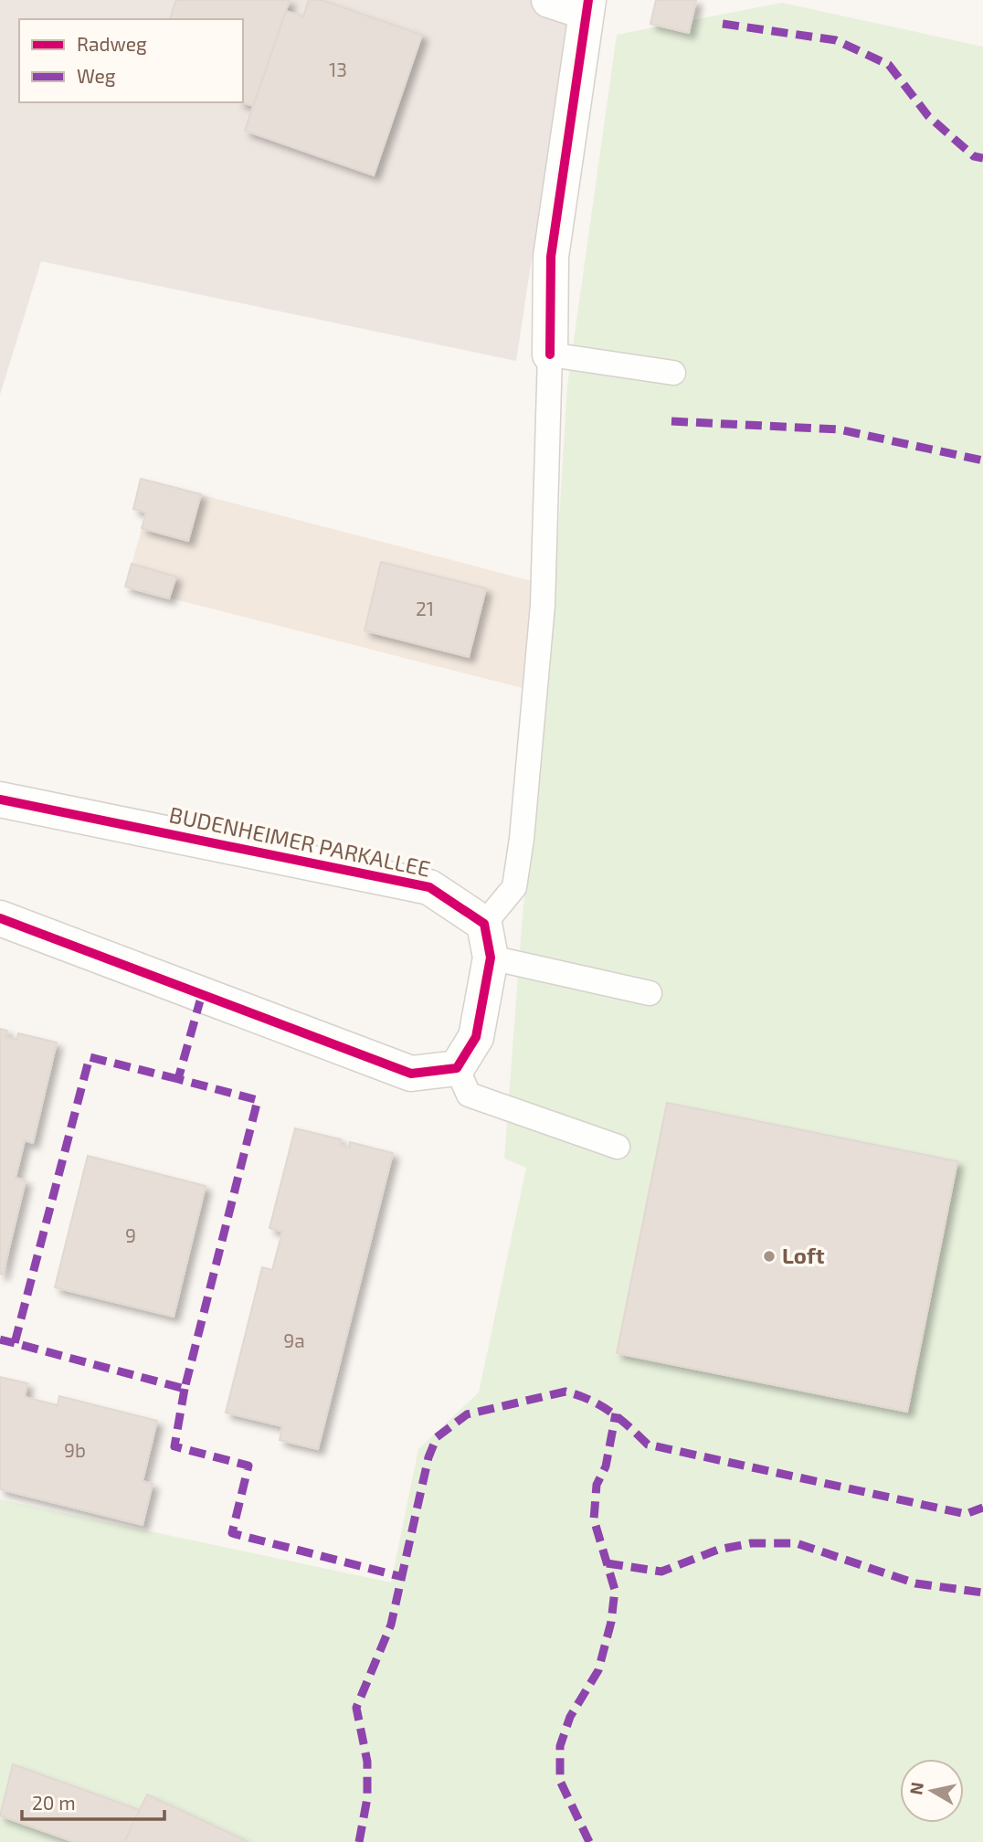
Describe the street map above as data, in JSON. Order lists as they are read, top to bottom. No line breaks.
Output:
{"streets":{"street":["BUDENHEIMER PARKALLEE"]},"places":["Loft"],"house_numbers":["13","21","9","9a","9b"],"legend":["Radweg","Weg"],"scale_bar":"20 m","north":"left"}
